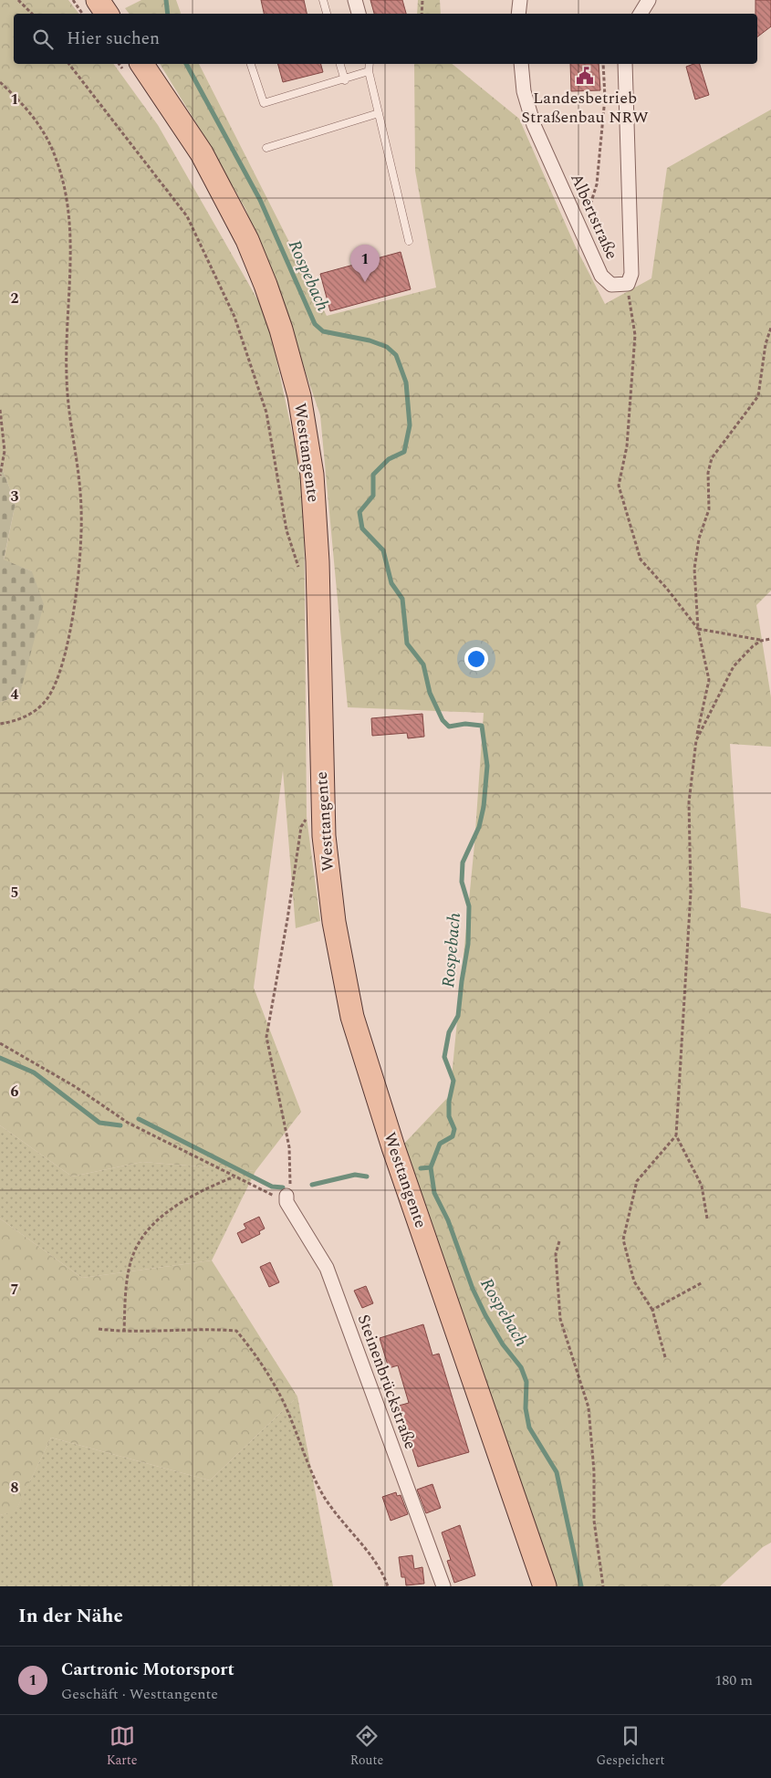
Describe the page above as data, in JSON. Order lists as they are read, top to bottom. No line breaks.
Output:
{"streets":{"main road":["Westtangente"],"street":["Albertstraße","Steinenbrückstraße"]},"water":["Rospebach"],"places":{"public building":["Landesbetrieb Straßenbau NRW"]},"page":{"search":"Hier suchen","pins":"1","heading":"In der Nähe","list":[{"mark":"1","name":"Cartronic Motorsport","note":"Geschäft · Westtangente","value":"180 m"}],"nav":["Karte","Route","Gespeichert"]},"grid":{"rows":["1","2","3","4","5","6","7","8"]}}
